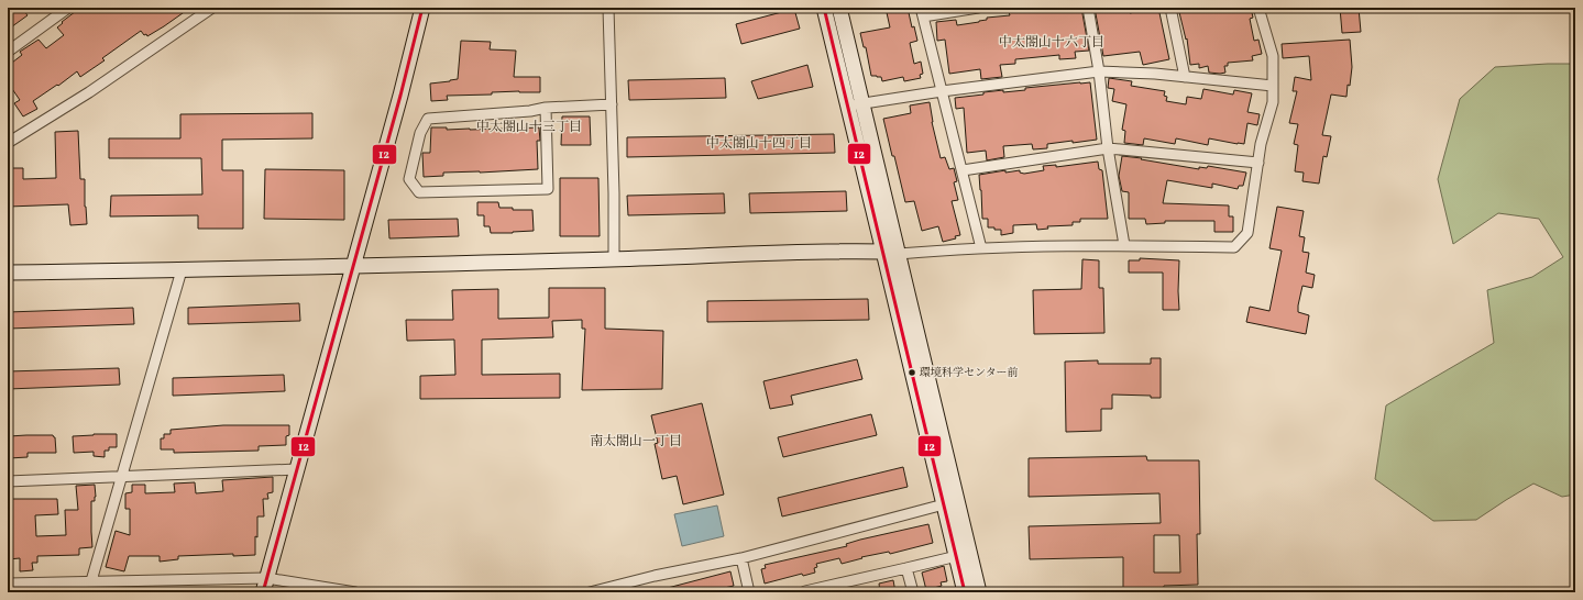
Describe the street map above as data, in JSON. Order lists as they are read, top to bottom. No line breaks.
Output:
{"districts":["中太閤山十六丁目","中太閤山十三丁目","中太閤山十四丁目","南太閤山一丁目"],"places":["環境科学センター前"],"lines":["transit line 12"]}
